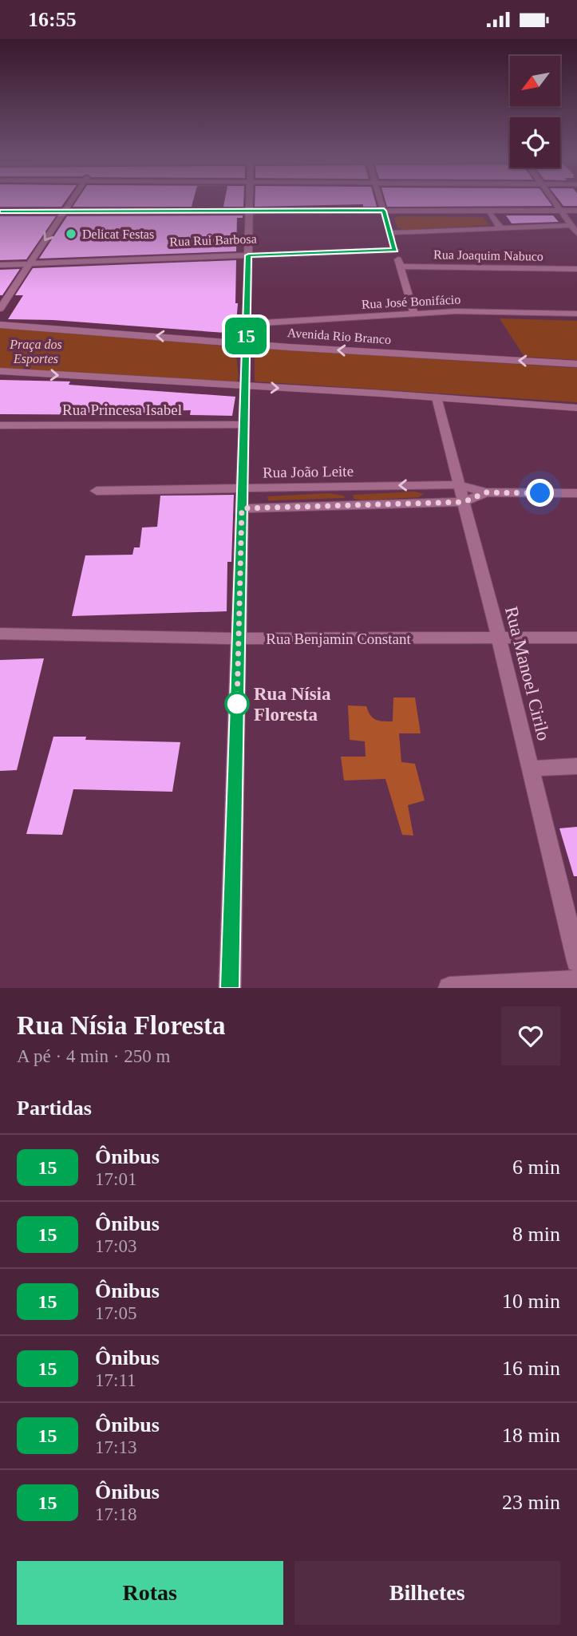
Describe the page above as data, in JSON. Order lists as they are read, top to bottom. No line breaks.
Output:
{"streets":{"main road":["Avenida Rio Branco"],"street":["Rua Rui Barbosa","Rua Joaquim Nabuco","Rua José Bonifácio","Rua Princesa Isabel","Rua João Leite","Rua Benjamin Constant","Rua Manoel Cirilo"]},"crossings":[["Rua João Leite","Rua Manoel Cirilo"],["Rua Benjamin Constant","Rua Manoel Cirilo"]],"parks":["Praça dos Esportes"],"places":["Delicat Festas","Rua Nísia Floresta"],"lines":["bus line 15"],"north":"bottom left","page":{"status":"16:55","on_map":"15","heading":[["Rua Nísia Floresta","A pé · 4 min · 250 m"],"Partidas"],"list":[{"mark":"15","name":"Ônibus","note":"17:01","value":"6 min"},{"mark":"15","name":"Ônibus","note":"17:03","value":"8 min"},{"mark":"15","name":"Ônibus","note":"17:05","value":"10 min"},{"mark":"15","name":"Ônibus","note":"17:11","value":"16 min"},{"mark":"15","name":"Ônibus","note":"17:13","value":"18 min"},{"mark":"15","name":"Ônibus","note":"17:18","value":"23 min"}],"buttons":["Rotas","Bilhetes"]}}
